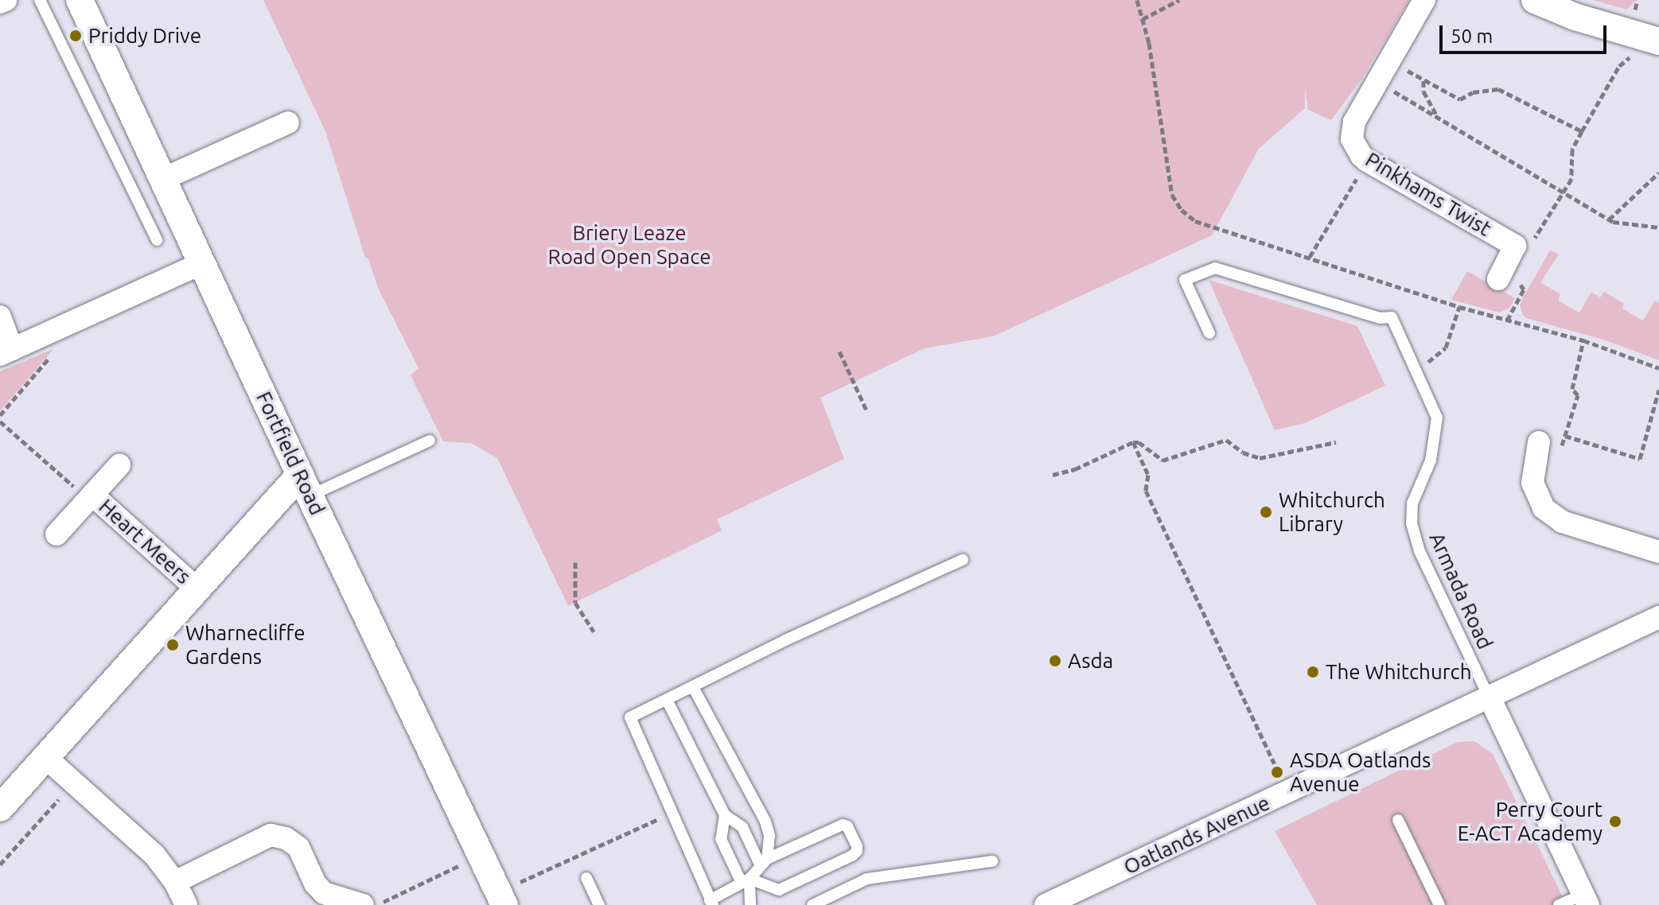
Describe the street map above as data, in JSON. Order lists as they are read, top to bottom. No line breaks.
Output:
{"streets":{"street":["Pinkhams Twist","Fortfield Road","Heart Meers","Oatlands Avenue"],"lane":["Armada Road"]},"crossings":[["Armada Road","Oatlands Avenue"]],"parks":["Briery Leaze Road Open Space"],"places":["Priddy Drive","Whitchurch Library","Wharnecliffe Gardens","Asda","The Whitchurch","ASDA Oatlands Avenue","Perry Court E-ACT Academy"],"scale_bar":"50 m"}
